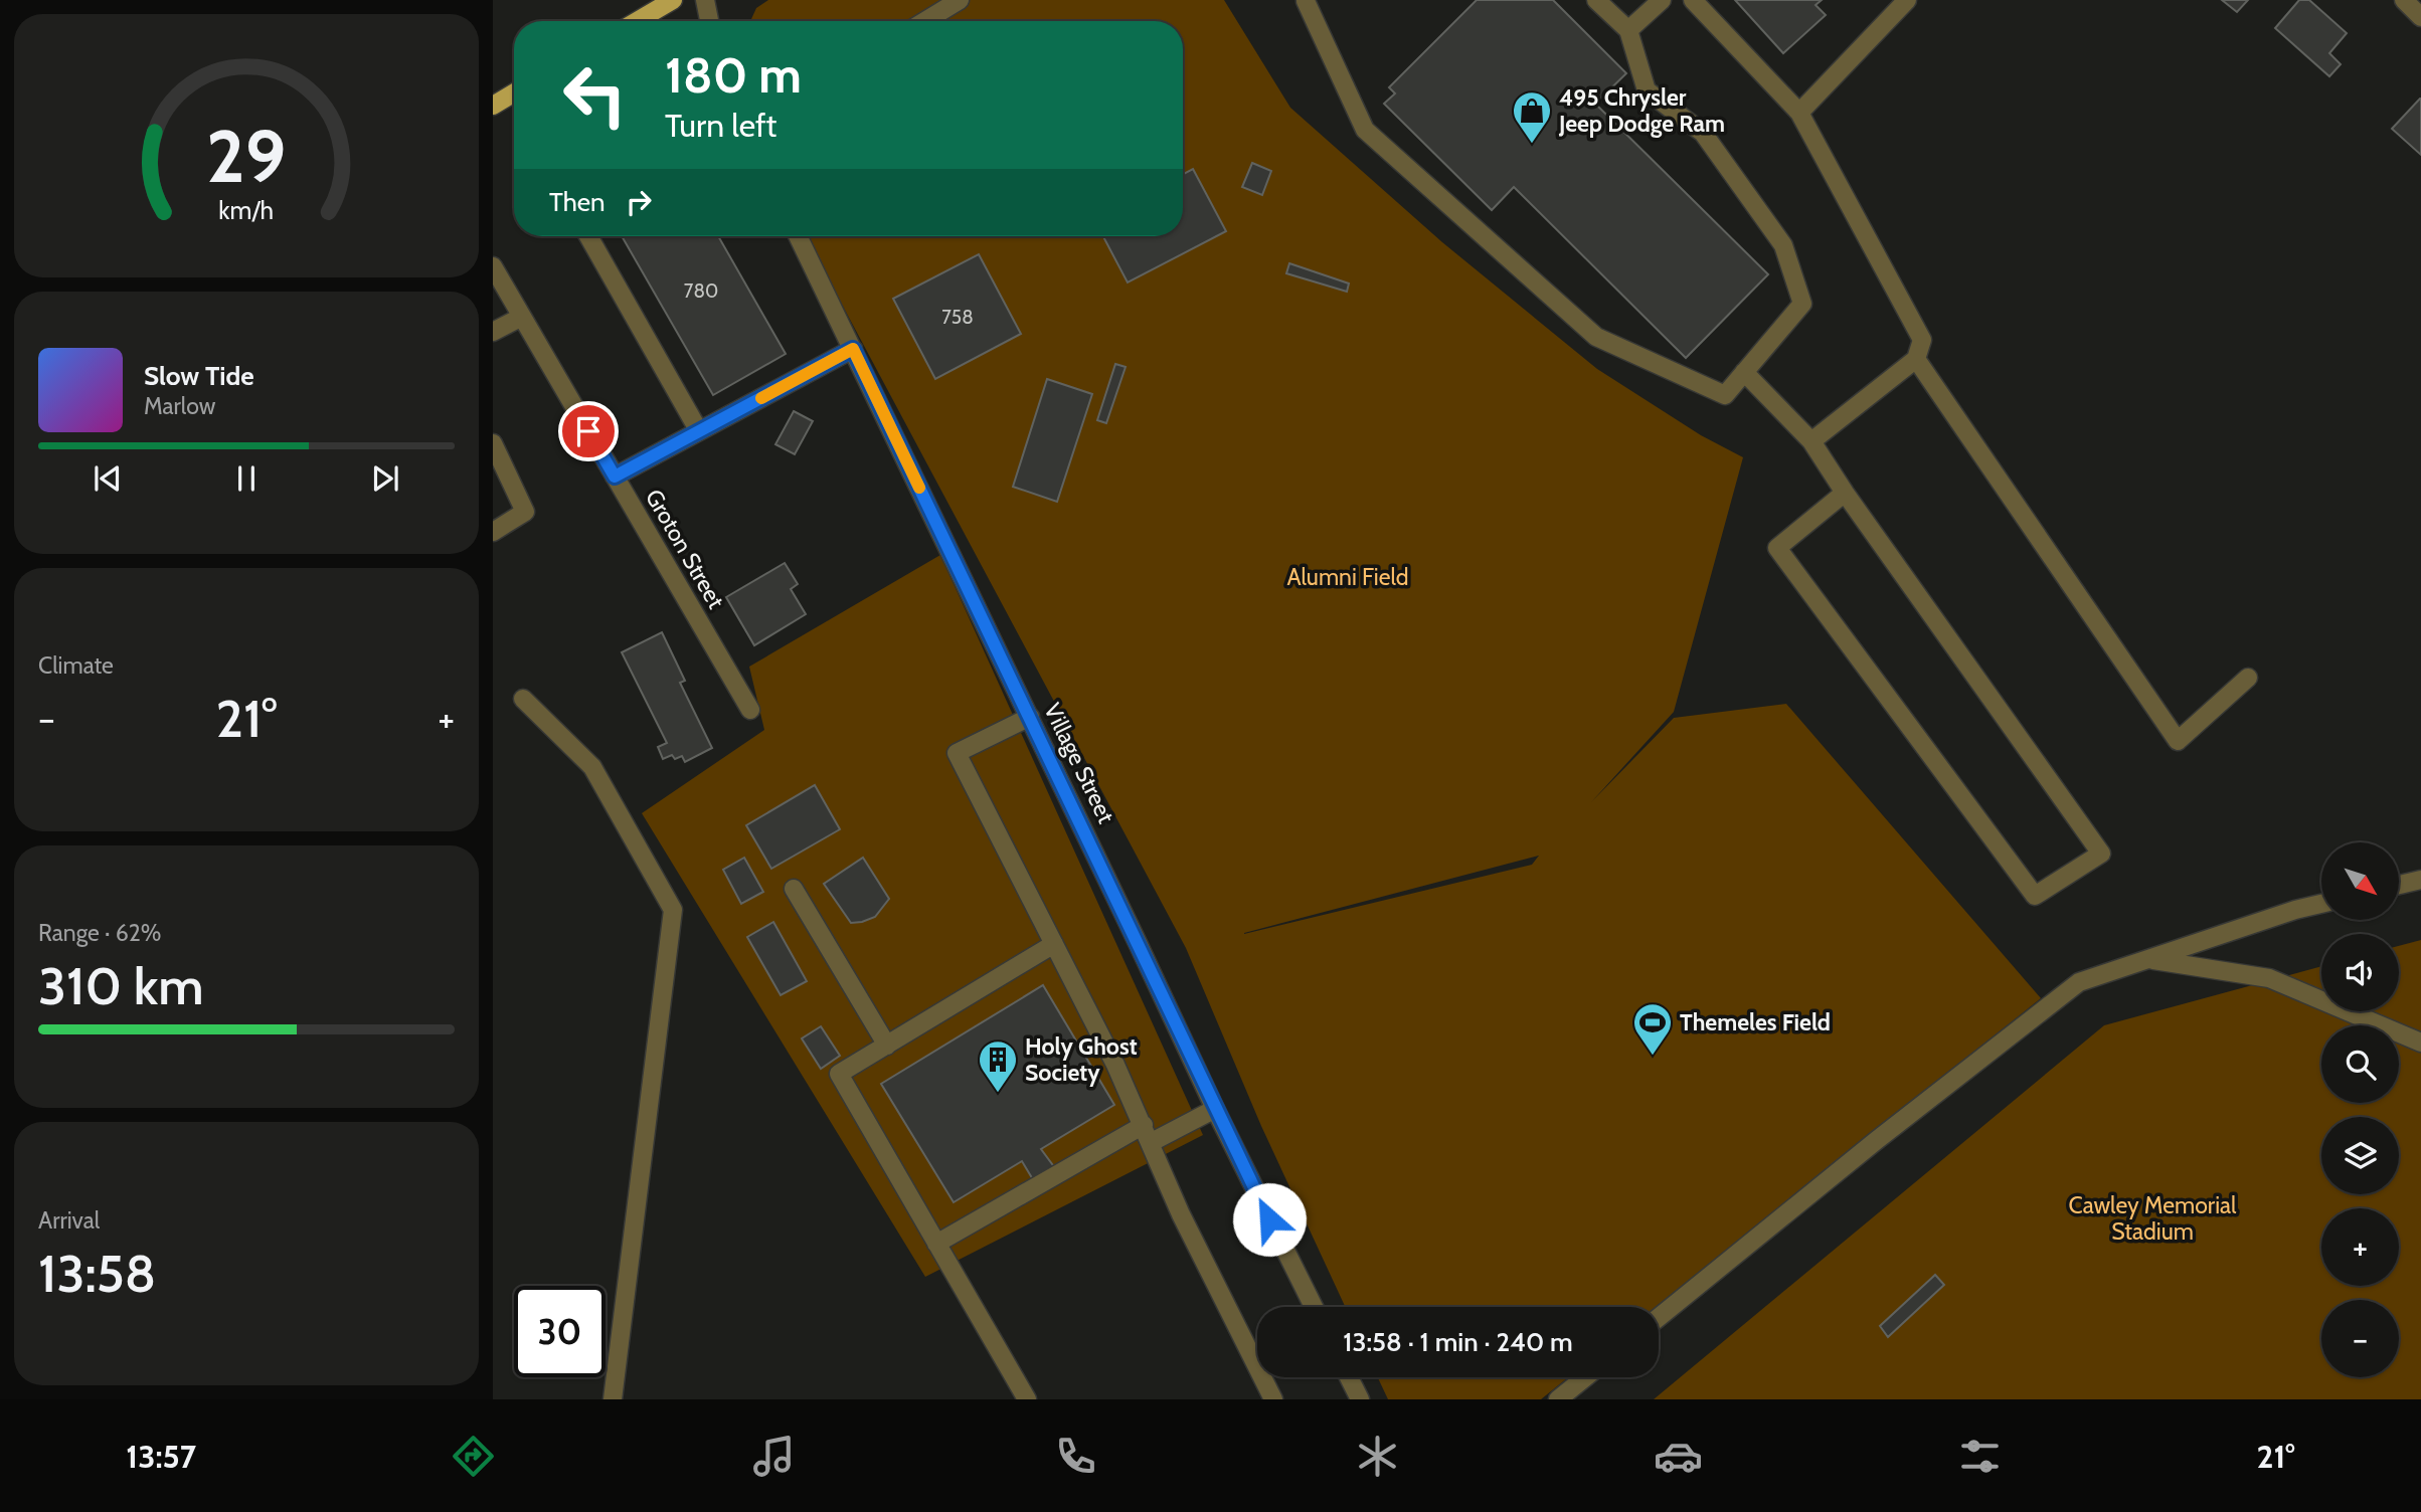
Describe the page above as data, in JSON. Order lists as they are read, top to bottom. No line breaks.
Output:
{"streets":{"street":["Groton Street","Village Street"]},"parks":["Alumni Field","Cawley Memorial Stadium"],"places":{"shop":["495 Chrysler Jeep Dodge Ram"],"sports":["Themeles Field"],"building":["Holy Ghost Society"]},"house_numbers":["780","758"],"north":"bottom right","page":{"turn":["180 m","Turn left"],"then":"Then","song":["Slow Tide","Marlow"],"tile":["Climate",["Range · 62%","310 km"],["Arrival","13:58"]],"heat":["−","21°","+"],"map_buttons":["+","−"],"limit":"30","trip":"13:58 · 1 min · 240 m","tabs":["13:57","21°"],"gauge":["29","km/h"]}}
